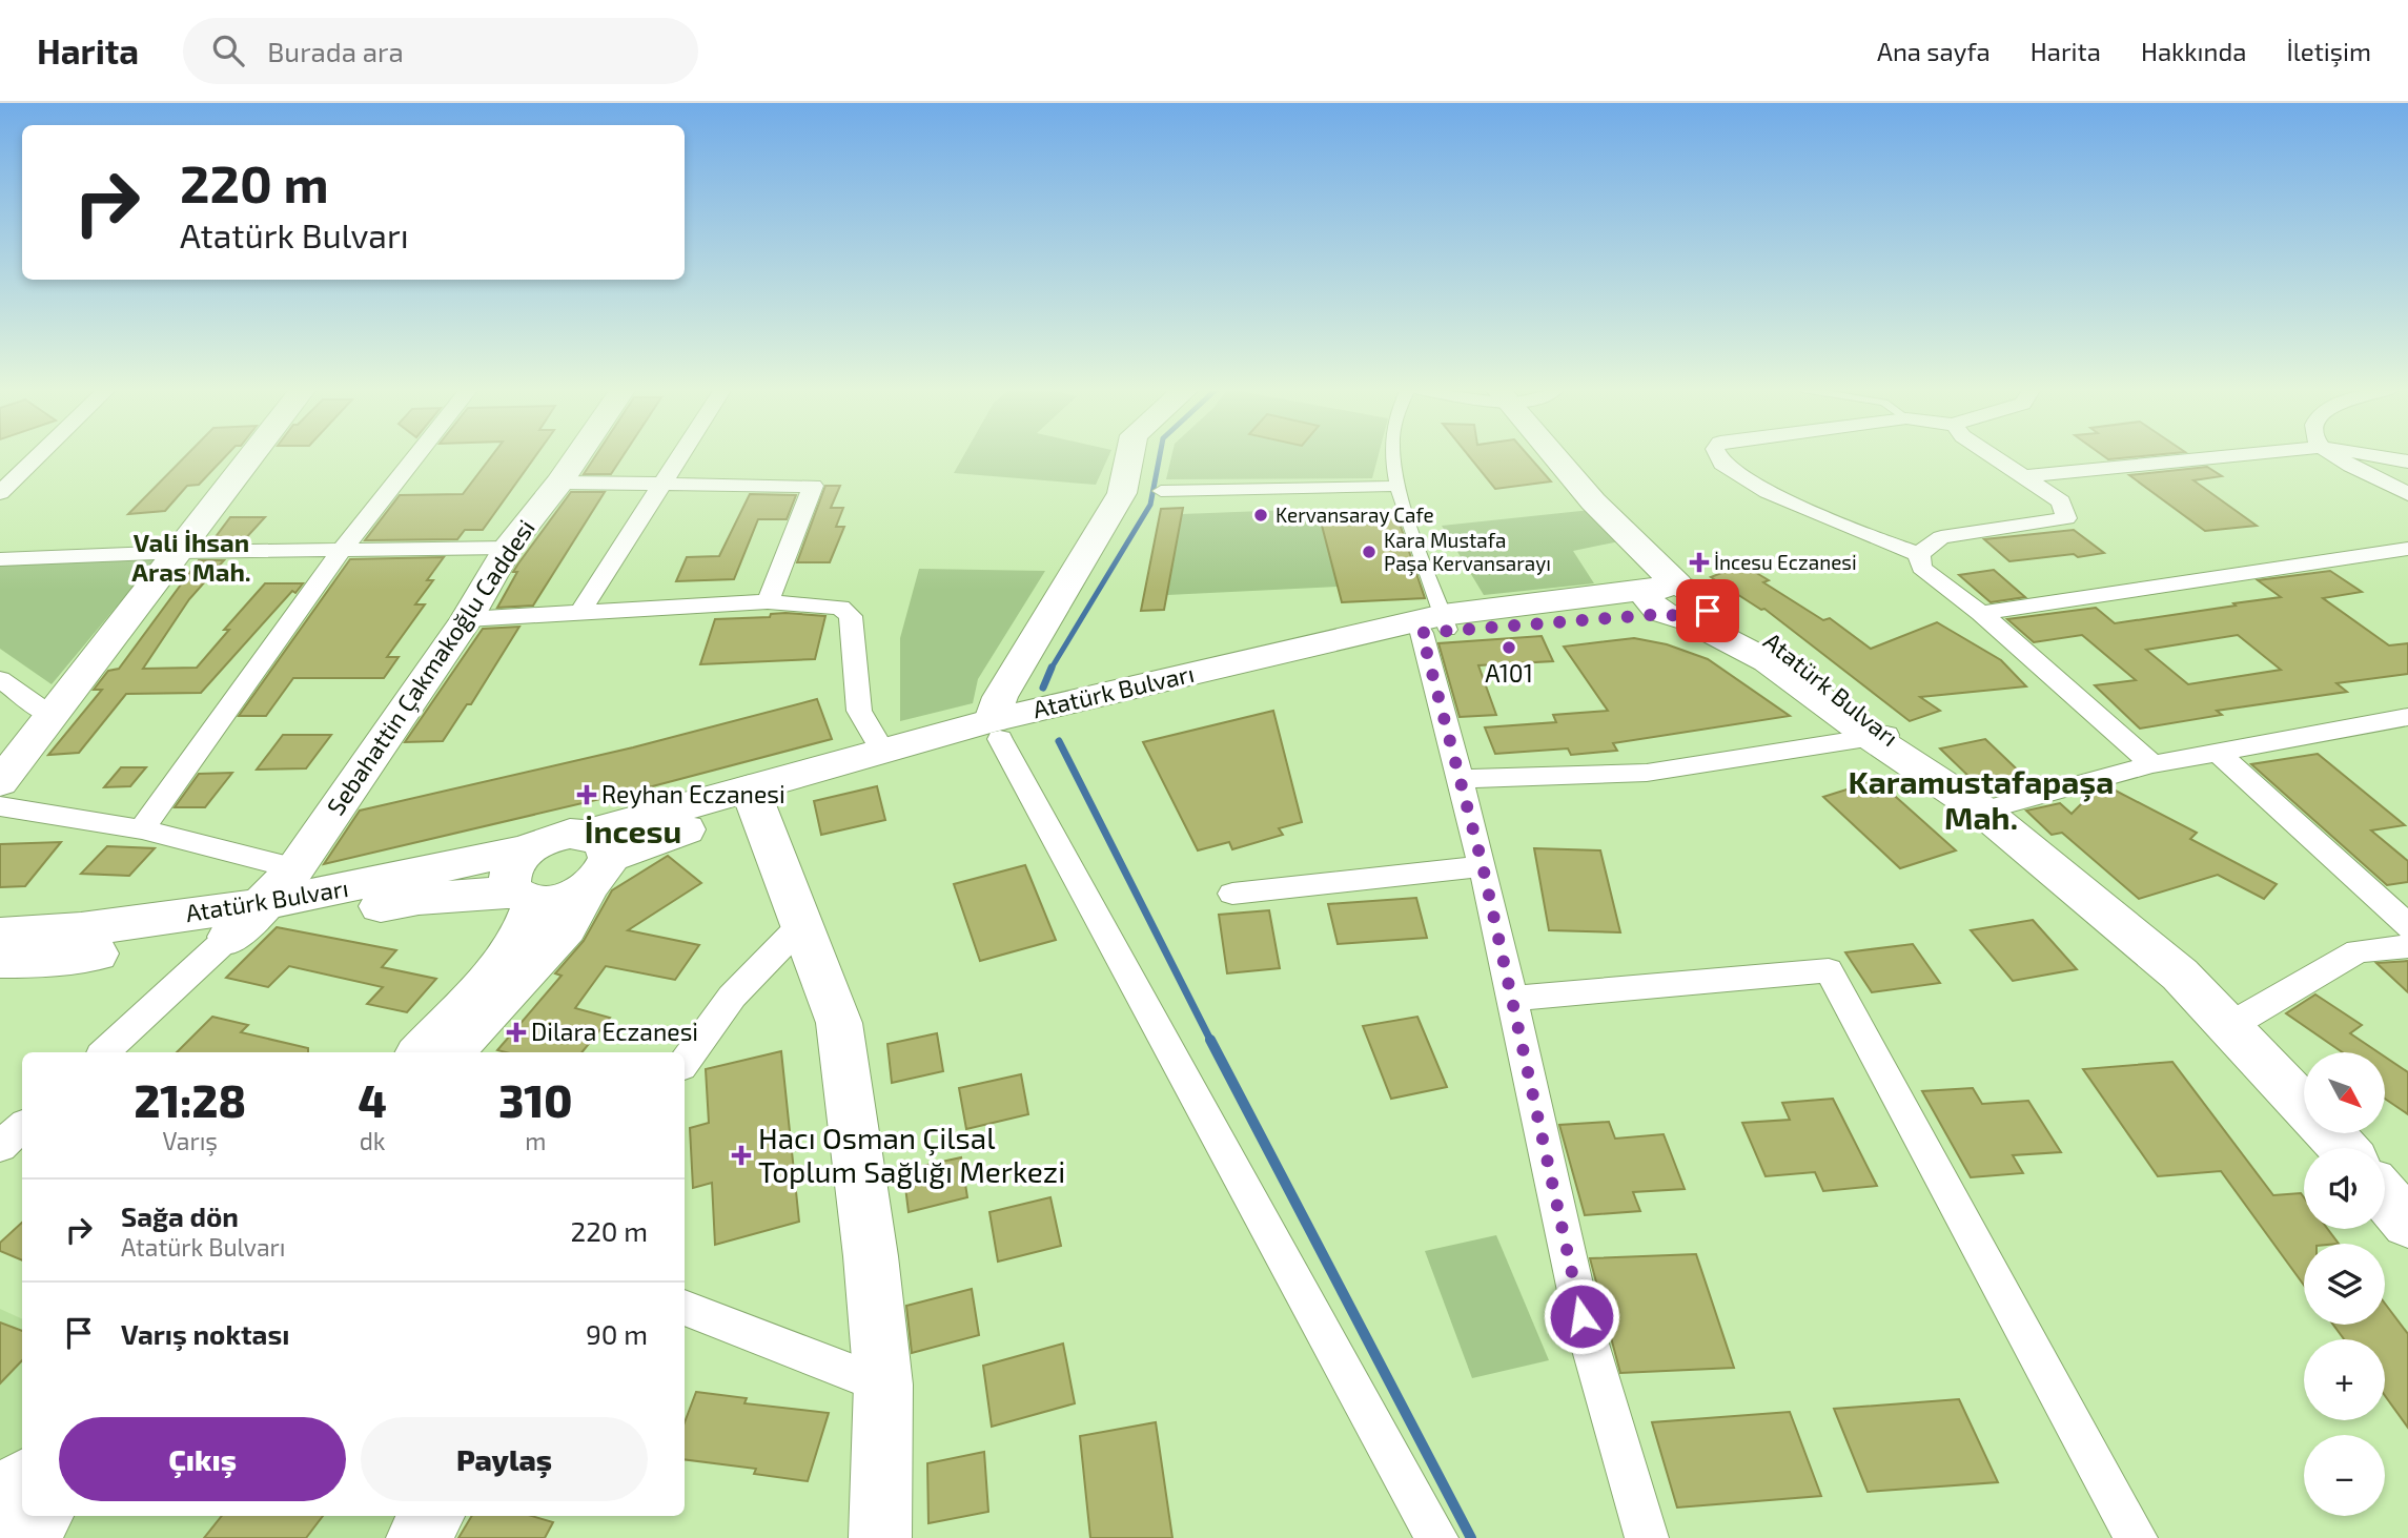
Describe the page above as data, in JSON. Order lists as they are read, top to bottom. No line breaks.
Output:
{"streets":{"main road":["Sebahattin Çakmakoğlu Caddesi","Atatürk Bulvarı"]},"crossings":[["Sebahattin Çakmakoğlu Caddesi","Atatürk Bulvarı"]],"districts":["Vali İhsan Aras Mah.","Karamustafapaşa Mah.","İncesu"],"places":{"other":["Kervansaray Cafe","Kara Mustafa Paşa Kervansarayı","A101"],"health":["İncesu Eczanesi","Reyhan Eczanesi","Dilara Eczanesi","Hacı Osman Çilsal Toplum Sağlığı Merkezi"]},"north":"bottom right","page":{"header":"Harita","search":"Burada ara","nav":["Ana sayfa","Harita","Hakkında","İletişim"],"turn":["220 m","Atatürk Bulvarı"],"map_buttons":["+","−"],"eta":["21:28","Varış","4","dk","310","m"],"list":[{"name":"Sağa dön","note":"Atatürk Bulvarı","value":"220 m"},{"name":"Varış noktası","value":"90 m"}],"buttons":["Çıkış","Paylaş"]}}
